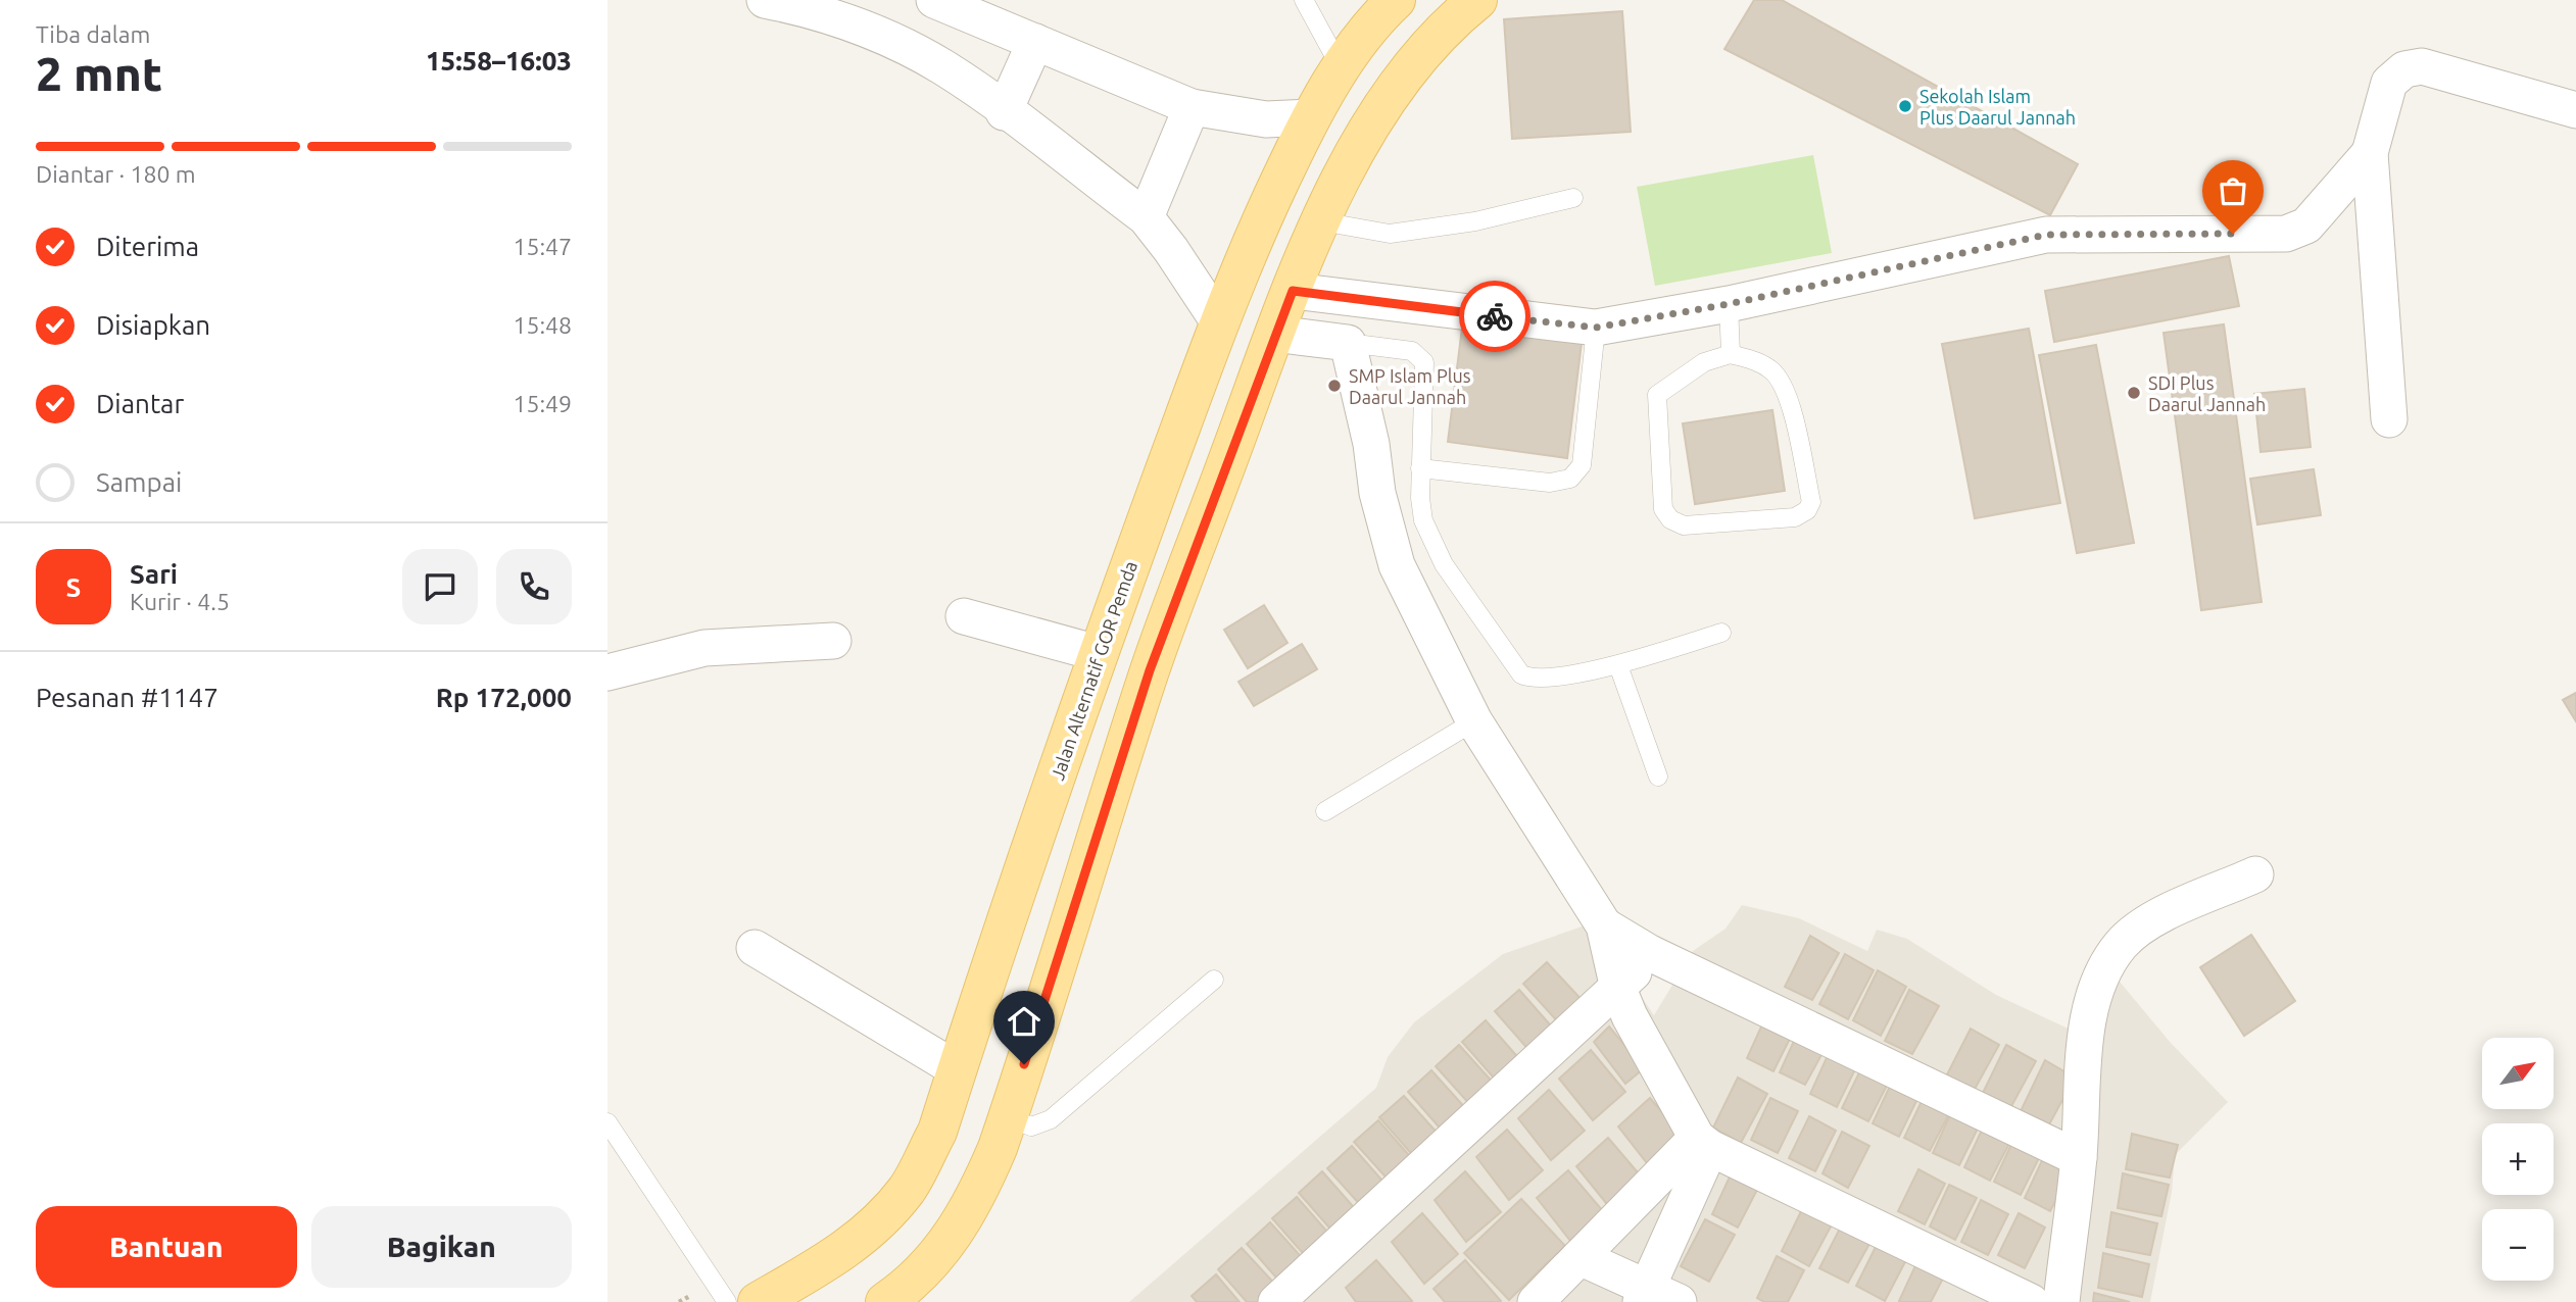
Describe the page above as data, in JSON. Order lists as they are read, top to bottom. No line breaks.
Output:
{"streets":{"main road":["Jalan Alternatif GOR Pemda"]},"places":["Sekolah Islam Plus Daarul Jannah","SMP Islam Plus Daarul Jannah","SDI Plus Daarul Jannah"],"north":"top right","page":{"heading":["2 mnt","Tiba dalam","15:58–16:03"],"panel":["Sari","Kurir · 4.5","Pesanan #1147","Rp 172,000"],"bar":"Diantar · 180 m","list":[["Diterima","15:47"],["Disiapkan","15:48"],["Diantar","15:49"],"Sampai"],"round":"S","map_buttons":["+","−"],"buttons":["Bantuan","Bagikan"]}}
